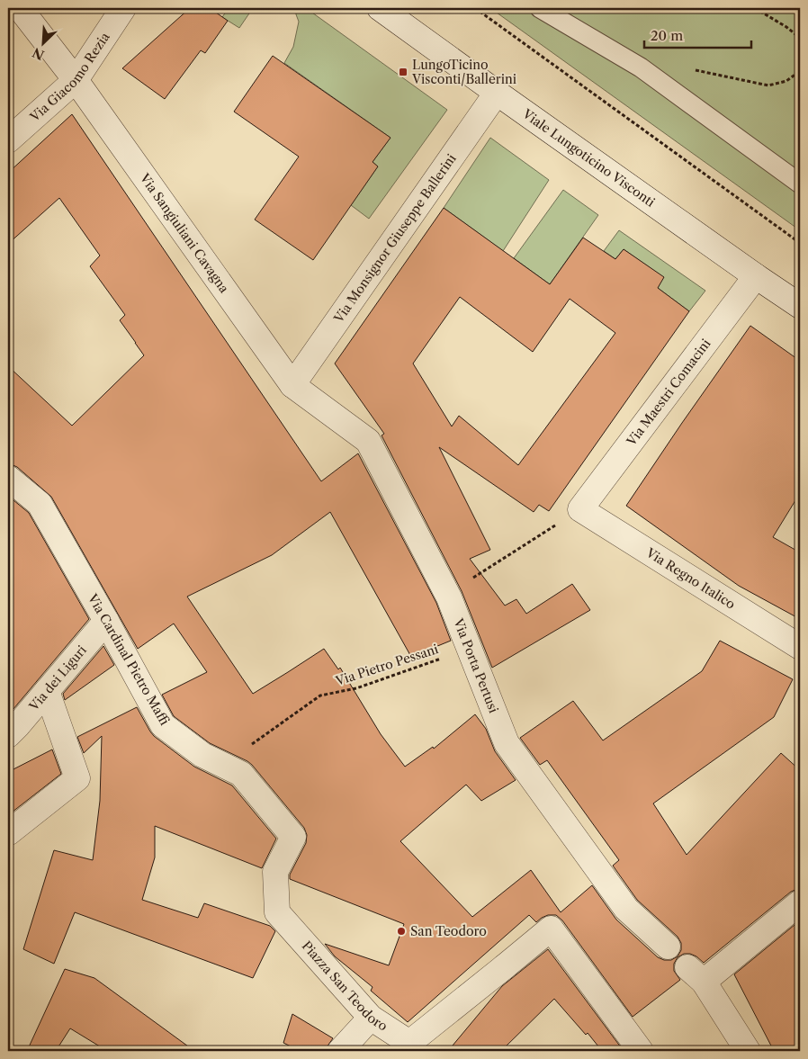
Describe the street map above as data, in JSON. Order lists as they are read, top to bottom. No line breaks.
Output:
{"streets":{"street":["Via Giacomo Rezia","Viale Lungoticino Visconti","Via Sangiuliani Cavagna","Via Monsignor Giuseppe Ballerini","Via Maestri Comacini","Via Regno Italico","Via Cardinal Pietro Maffi","Via Porta Pertusi","Via dei Liguri","Piazza San Teodoro"],"path":["Via Pietro Pessani"]},"crossings":[["Via Giacomo Rezia","Via Sangiuliani Cavagna"],["Viale Lungoticino Visconti","Via Monsignor Giuseppe Ballerini"],["Viale Lungoticino Visconti","Via Maestri Comacini"],["Via Sangiuliani Cavagna","Via Monsignor Giuseppe Ballerini"],["Via Sangiuliani Cavagna","Via Porta Pertusi"],["Via Monsignor Giuseppe Ballerini","Via Porta Pertusi"],["Via Maestri Comacini","Via Regno Italico"],["Via Cardinal Pietro Maffi","Via Pietro Pessani"],["Via Cardinal Pietro Maffi","Via dei Liguri"],["Via Cardinal Pietro Maffi","Piazza San Teodoro"],["Via Pietro Pessani","Via Porta Pertusi"]],"places":{"transit":["LungoTicino Visconti/Ballerini"],"other":["San Teodoro"]},"scale_bar":"20 m","north":"bottom left"}
